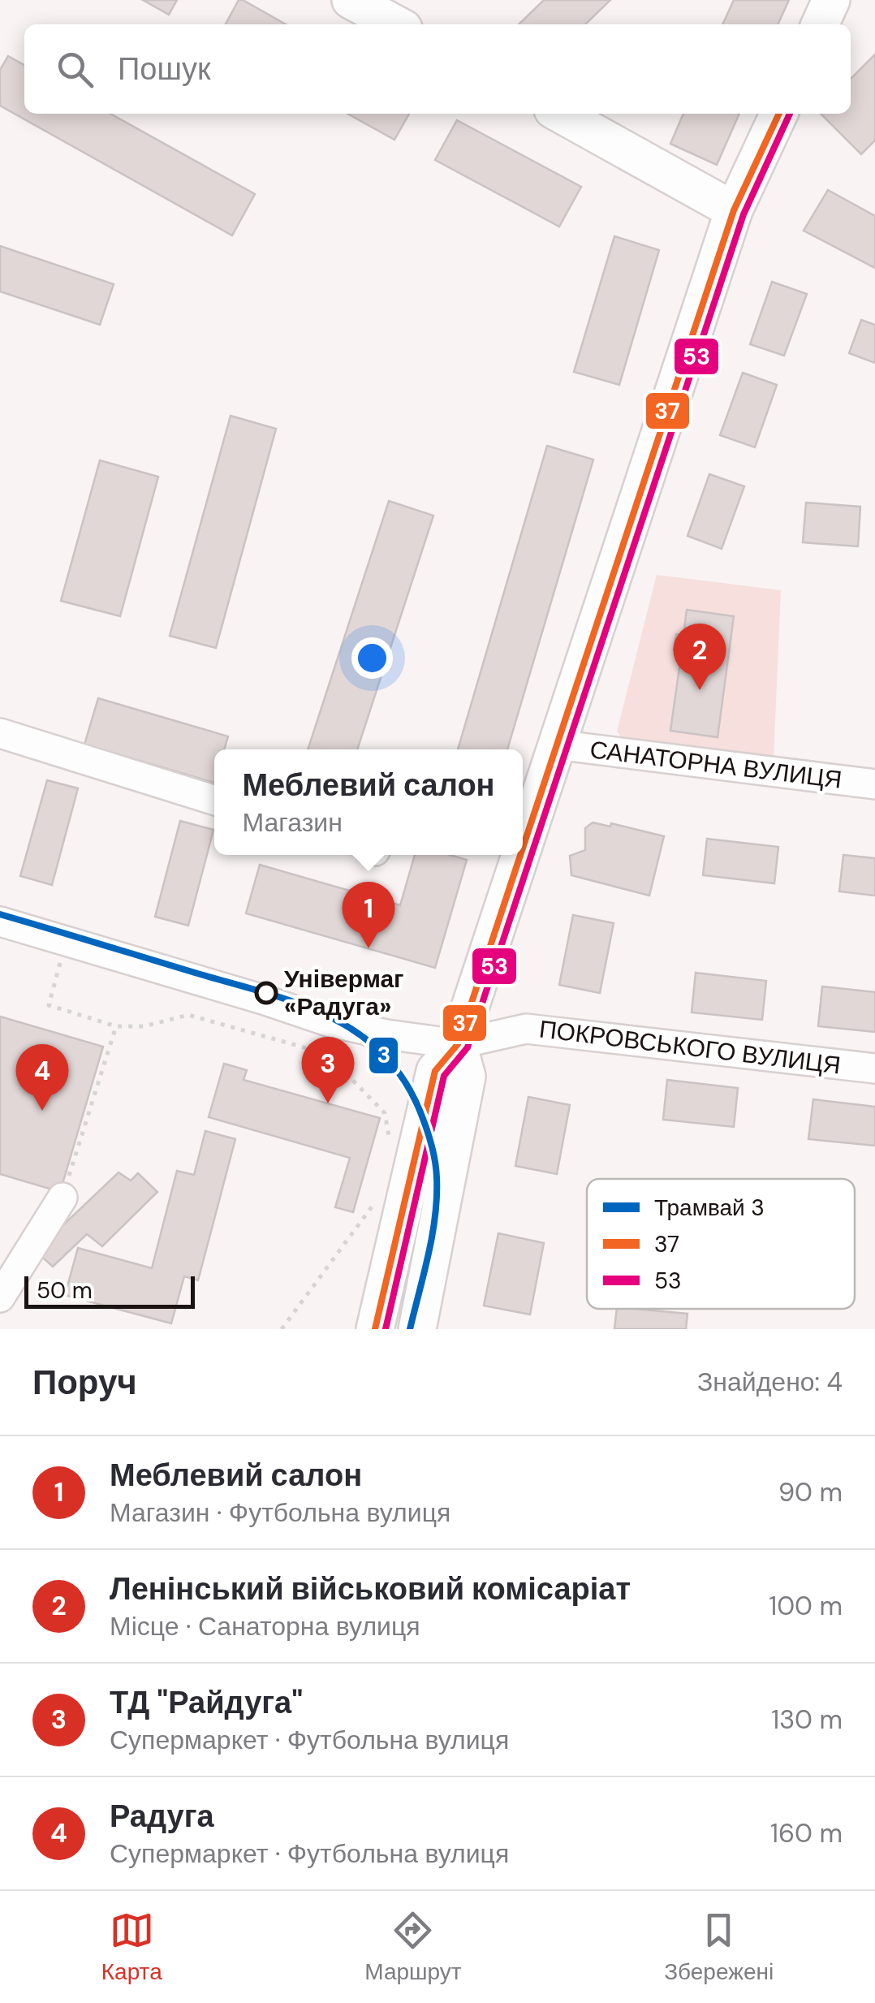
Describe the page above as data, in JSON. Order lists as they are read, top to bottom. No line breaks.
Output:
{"streets":{"street":["САНАТОРНА ВУЛИЦЯ","ПОКРОВСЬКОГО ВУЛИЦЯ"]},"places":["Універмаг «Радуга»"],"lines":["transit line 37","transit line 53","tram line 3"],"legend":["Трамвай 3","37","53"],"scale_bar":"50 m","page":{"search":"Пошук","pins":["2","1","3","4"],"popup":["Меблевий салон","Магазин"],"scale":"50 m","heading":["Поруч","Знайдено: 4"],"list":[{"mark":"1","name":"Меблевий салон","note":"Магазин · Футбольна вулиця","value":"90 m"},{"mark":"2","name":"Ленінський військовий комісаріат","note":"Місце · Санаторна вулиця","value":"100 m"},{"mark":"3","name":"ТД \"Райдуга\"","note":"Супермаркет · Футбольна вулиця","value":"130 m"},{"mark":"4","name":"Радуга","note":"Супермаркет · Футбольна вулиця","value":"160 m"}],"nav":["Карта","Маршрут","Збережені"]}}
